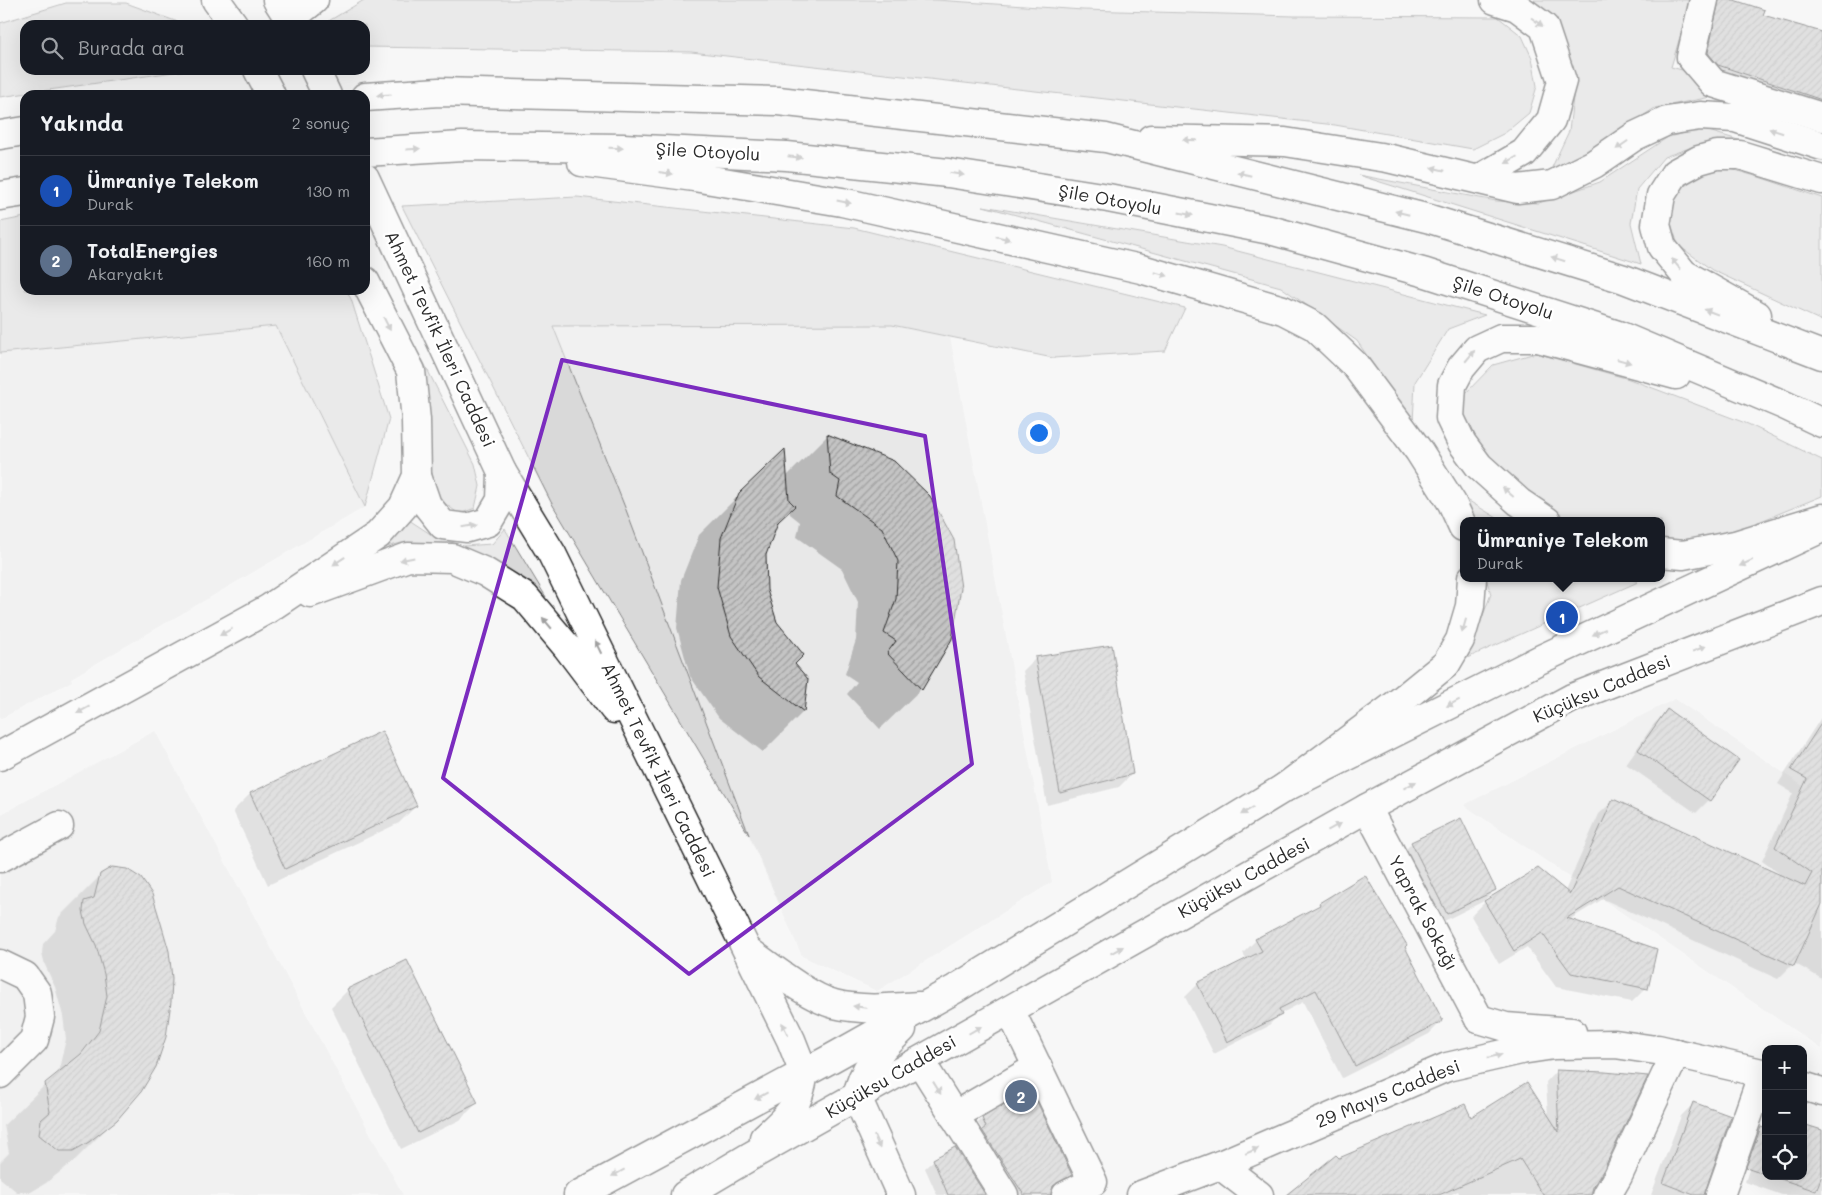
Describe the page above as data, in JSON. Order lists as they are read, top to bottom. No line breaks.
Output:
{"streets":{"main road":["Şile Otoyolu","Ahmet Tevfik İleri Caddesi","Küçüksu Caddesi","Yaprak Sokağı","29 Mayıs Caddesi"]},"crossings":[["Küçüksu Caddesi","Yaprak Sokağı"],["Yaprak Sokağı","29 Mayıs Caddesi"]],"page":{"search":"Burada ara","heading":["Yakında","2 sonuç"],"list":[{"mark":"1","name":"Ümraniye Telekom","note":"Durak","value":"130 m"},{"mark":"2","name":"TotalEnergies","note":"Akaryakıt","value":"160 m"}],"popup":["Ümraniye Telekom","Durak"],"pins":["1","2"],"map_buttons":["+","−"]}}
